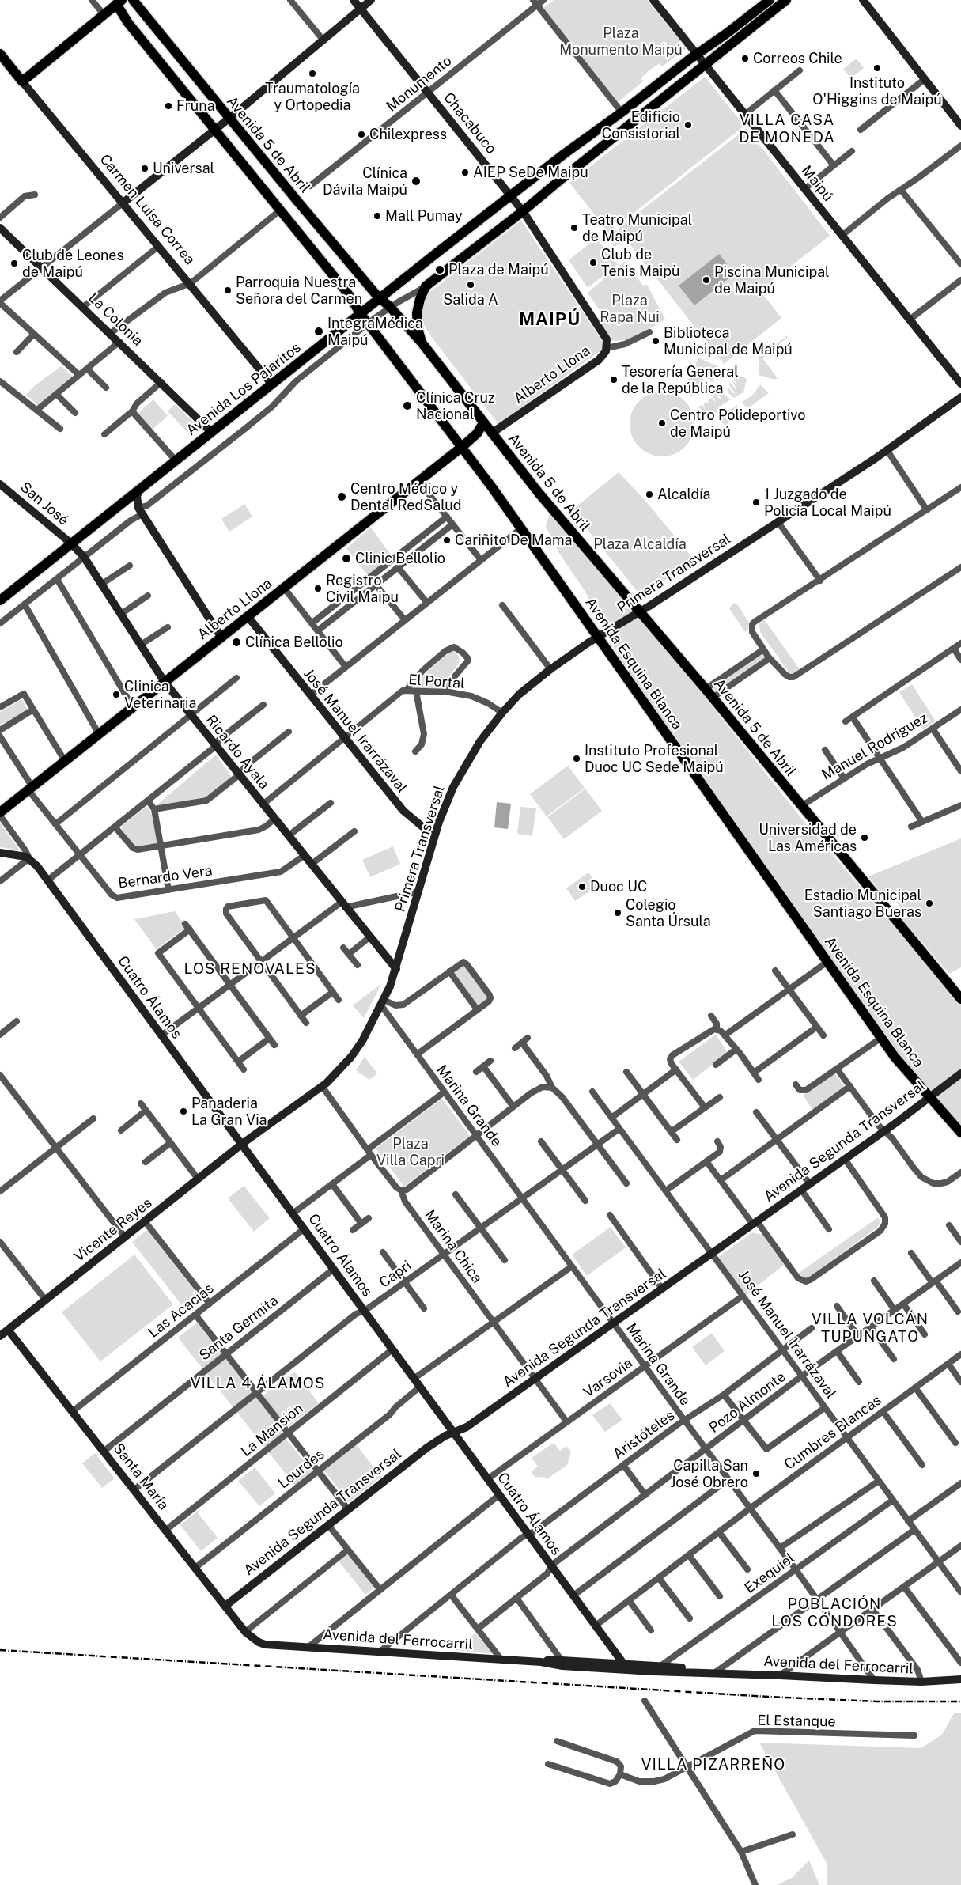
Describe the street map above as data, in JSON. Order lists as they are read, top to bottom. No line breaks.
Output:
{"streets":{"main road":["Avenida 5 de Abril","Carmen Luisa Correa","Alberto Llona","Avenida Los Pajaritos","Avenida Esquina Blanca"],"street":["Monumento","Chacabuco","Maipú","La Colonia","San José","Primera Transversal","El Portal","José Manuel Irarrázaval","Manuel Rodríguez","Ricardo Ayala","Bernardo Vera","Cuatro Álamos","Marina Grande","Avenida Segunda Transversal","Vicente Reyes","Marina Chica","Capri","Las Acacias","Santa Germita","Varsovia","Pozo Almonte","La Mansión","Cumbres Blancas","Aristóteles","Lourdes","Santa María","Exequiel","Avenida del Ferrocarril","El Estanque"]},"crossings":[["Monumento","Chacabuco"],["Chacabuco","Alberto Llona"],["Chacabuco","Avenida Los Pajaritos"],["Avenida 5 de Abril","Alberto Llona"],["Avenida 5 de Abril","Avenida Los Pajaritos"],["Avenida 5 de Abril","Primera Transversal"],["Avenida 5 de Abril","Manuel Rodríguez"],["Maipú","Avenida Los Pajaritos"],["Carmen Luisa Correa","Avenida Los Pajaritos"],["La Colonia","Avenida Los Pajaritos"],["Alberto Llona","Avenida Esquina Blanca"],["Alberto Llona","José Manuel Irarrázaval"],["Alberto Llona","Ricardo Ayala"],["Alberto Llona","Bernardo Vera"],["Alberto Llona","Cuatro Álamos"],["Avenida Los Pajaritos","San José"],["Avenida Los Pajaritos","Avenida Esquina Blanca"],["Avenida Los Pajaritos","Ricardo Ayala"],["San José","Ricardo Ayala"],["Primera Transversal","Avenida Esquina Blanca"],["Primera Transversal","El Portal"],["Primera Transversal","José Manuel Irarrázaval"],["Primera Transversal","Ricardo Ayala"],["Primera Transversal","Cuatro Álamos"],["Primera Transversal","Marina Grande"],["Primera Transversal","Vicente Reyes"],["Primera Transversal","Marina Chica"],["Avenida Esquina Blanca","Avenida Segunda Transversal"],["El Portal","José Manuel Irarrázaval"],["El Portal","Ricardo Ayala"],["José Manuel Irarrázaval","Avenida Segunda Transversal"],["José Manuel Irarrázaval","Capri"],["José Manuel Irarrázaval","Varsovia"],["José Manuel Irarrázaval","Pozo Almonte"],["José Manuel Irarrázaval","Cumbres Blancas"],["José Manuel Irarrázaval","Aristóteles"],["José Manuel Irarrázaval","Exequiel"],["Ricardo Ayala","Bernardo Vera"],["Cuatro Álamos","Avenida Segunda Transversal"],["Cuatro Álamos","Vicente Reyes"],["Cuatro Álamos","Capri"],["Cuatro Álamos","Las Acacias"],["Cuatro Álamos","Santa Germita"],["Cuatro Álamos","Varsovia"],["Cuatro Álamos","Pozo Almonte"],["Cuatro Álamos","La Mansión"],["Cuatro Álamos","Cumbres Blancas"],["Cuatro Álamos","Aristóteles"],["Cuatro Álamos","Lourdes"],["Cuatro Álamos","Avenida del Ferrocarril"],["Marina Grande","Avenida Segunda Transversal"],["Marina Grande","Capri"],["Marina Grande","Varsovia"],["Marina Grande","Pozo Almonte"],["Marina Grande","Cumbres Blancas"],["Marina Grande","Aristóteles"],["Marina Grande","Exequiel"],["Marina Grande","Avenida del Ferrocarril"],["Avenida Segunda Transversal","Marina Chica"],["Avenida Segunda Transversal","Santa María"],["Vicente Reyes","Santa María"],["Marina Chica","Capri"],["Marina Chica","Varsovia"],["Capri","Santa María"],["Las Acacias","Santa María"],["Santa Germita","Santa María"],["La Mansión","Santa María"],["Aristóteles","Avenida del Ferrocarril"],["Lourdes","Santa María"],["Santa María","Avenida del Ferrocarril"],["Exequiel","Avenida del Ferrocarril"]],"districts":["VILLA CASA DE MONEDA","MAIPÚ","LOS RENOVALES","VILLA VOLCÁN TUPUNGATO","VILLA 4 ÁLAMOS","POBLACIÓN LOS CÓNDORES","VILLA PIZARREÑO"],"parks":["Plaza Monumento Maipú","Plaza Rapa Nui","Plaza Alcaldía","Plaza Villa Capri"],"places":["Correos Chile","Instituto O'Higgins de Maipú","Traumatología y Ortopedia","Fruna","Edificio Consistorial","Chilexpress","Universal","AIEP SeDe Maipu","Clínica Dávila Maipú","Mall Pumay","Teatro Municipal de Maipú","Club de Tenis Maipù","Club de Leones de Maipú","Plaza de Maipú","Piscina Municipal de Maipú","Salida A","Parroquia Nuestra Señora del Carmen","IntegraMédica Maipú","Biblioteca Municipal de Maipú","Tesorería General de la República","Clínica Cruz Nacional","Centro Polideportivo de Maipú","Alcaldía","Centro Médico y Dental RedSalud","1 Juzgado de Policía Local Maipú","Cariñito De Mama","Clinic Bellolio","Registro Civil Maipu","Clínica Bellolio","Clinica Veterinaria","Instituto Profesional Duoc UC Sede Maipú","Universidad de Las Américas","Duoc UC","Estadio Municipal Santiago Bueras","Colegio Santa Úrsula","Panaderia La Gran Via","Capilla San José Obrero"]}
